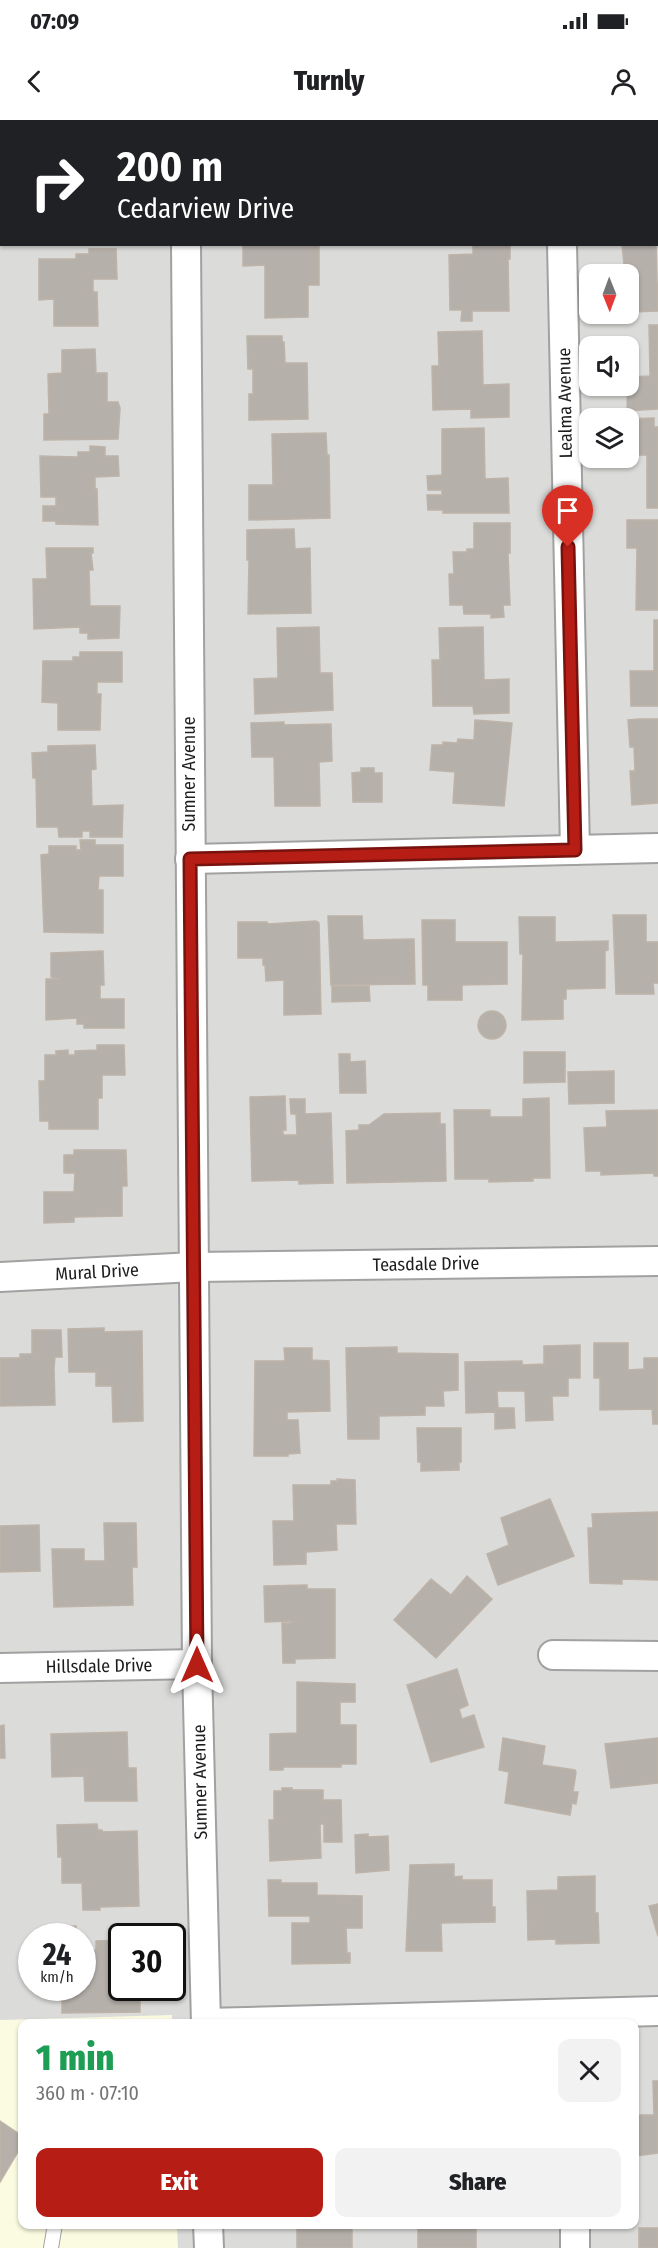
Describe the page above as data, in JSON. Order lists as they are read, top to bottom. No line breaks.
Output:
{"streets":{"street":["Lealma Avenue","Sumner Avenue","Teasdale Drive","Mural Drive","Hillsdale Drive"]},"crossings":[["Sumner Avenue","Teasdale Drive"],["Sumner Avenue","Mural Drive"],["Sumner Avenue","Hillsdale Drive"],["Teasdale Drive","Mural Drive"]],"north":"bottom","page":{"status":"07:09","header":"Turnly","turn":["200 m","Cedarview Drive"],"speed":"24 km/h","limit":"30","heading":["1 min","360 m · 07:10"],"buttons":["Exit","Share"]}}
